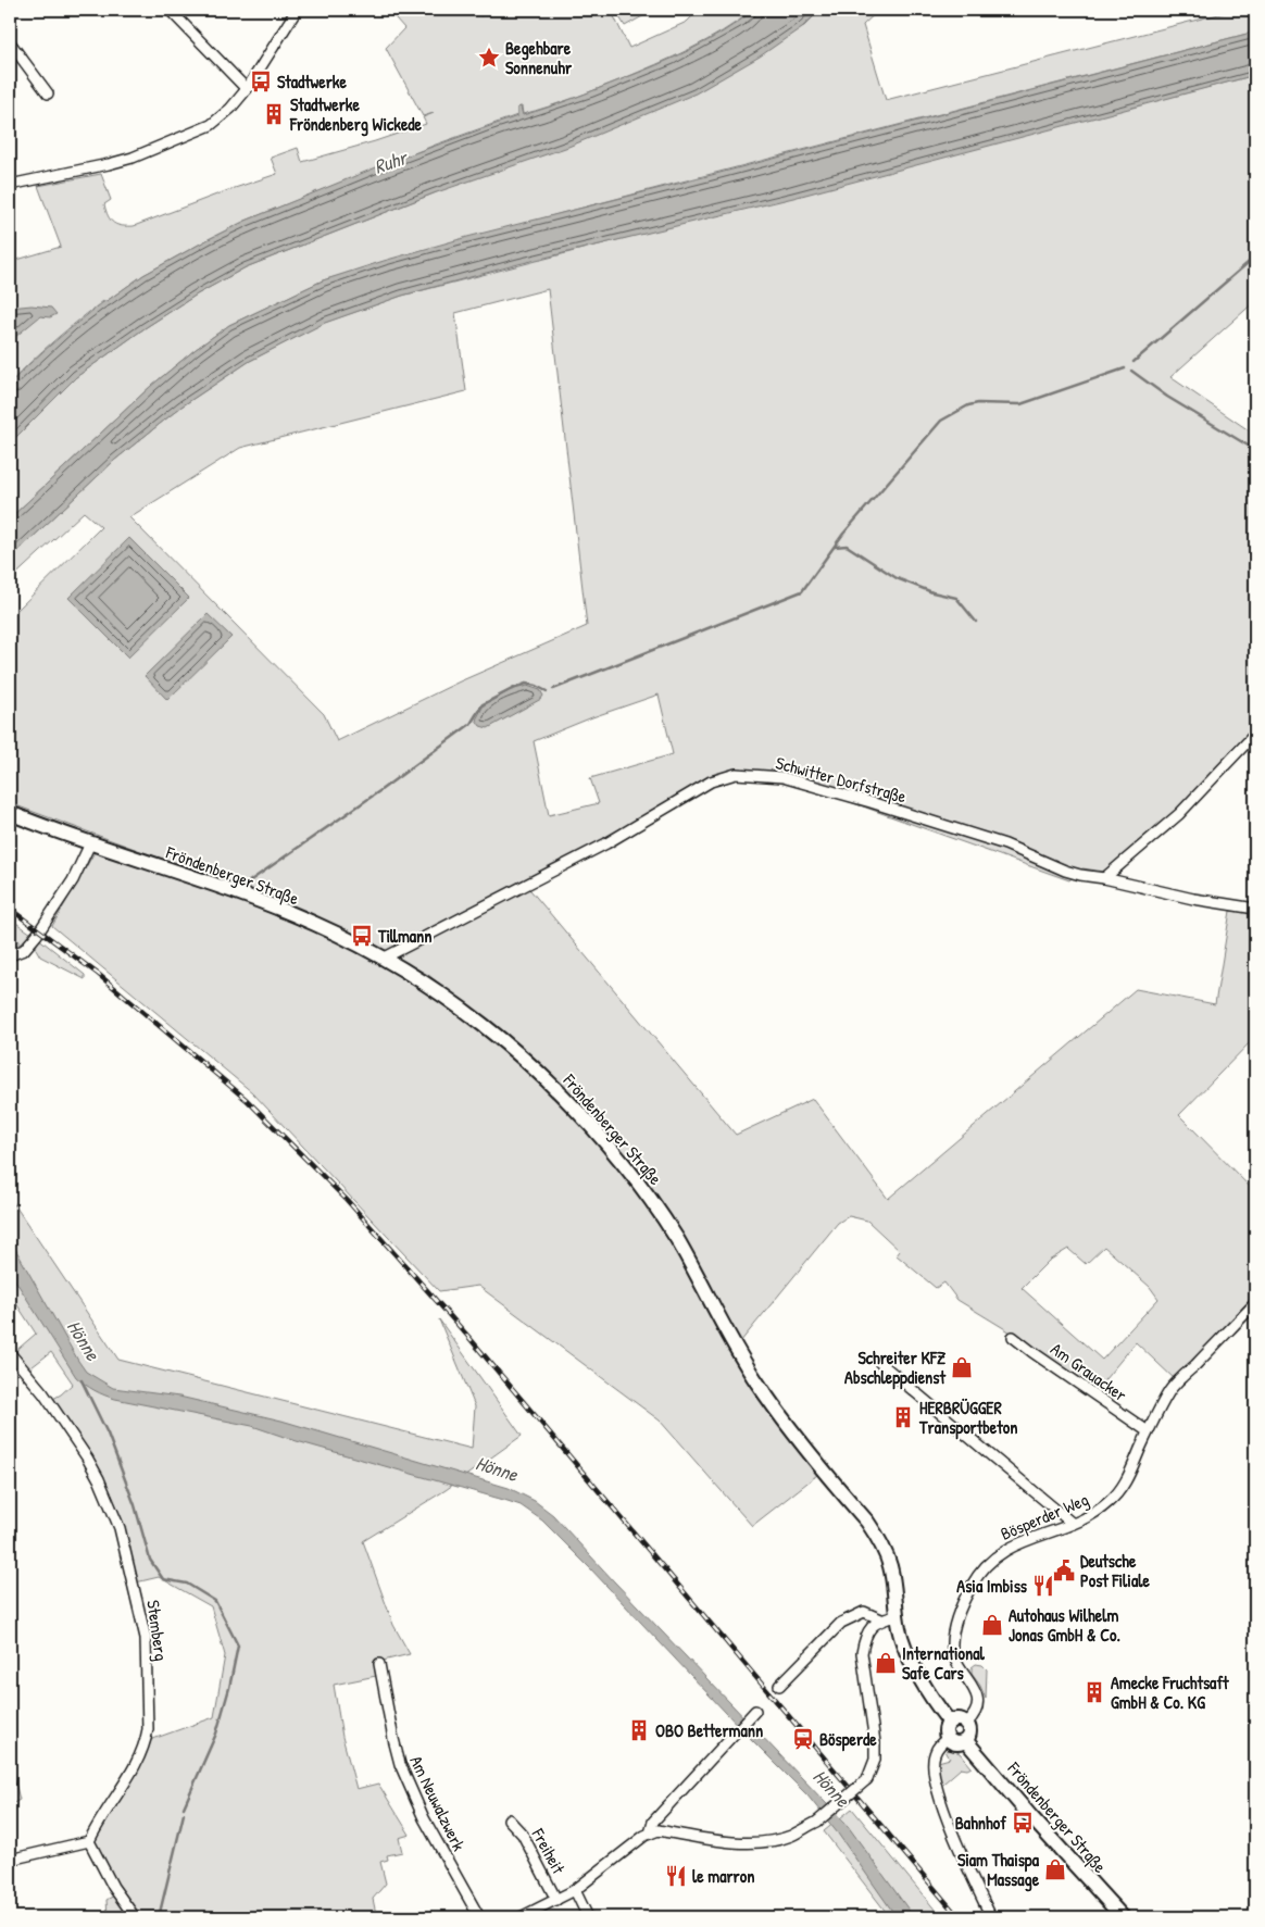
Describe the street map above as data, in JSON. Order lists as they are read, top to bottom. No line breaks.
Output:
{"streets":{"main road":["Fröndenberger Straße"],"street":["Schwitter Dorfstraße","Am Grauacker","Bösperder Weg","Stemberg","Am Neuwalzwerk","Freiheit"]},"crossings":[["Schwitter Dorfstraße","Fröndenberger Straße"],["Fröndenberger Straße","Bösperder Weg"],["Am Grauacker","Bösperder Weg"]],"water":["Ruhr","Hönne"],"places":{"place":["Begehbare Sonnenuhr"],"bus stop":["Stadtwerke","Tillmann","Bahnhof"],"building":["Stadtwerke Fröndenberg Wickede","HERBRÜGGER Transportbeton","Amecke Fruchtsaft GmbH & Co. KG","OBO Bettermann"],"shop":["Schreiter KFZ Abschleppdienst","Autohaus Wilhelm Jonas GmbH & Co.","International Safe Cars","Siam Thaispa Massage"],"public building":["Deutsche Post Filiale"],"restaurant":["Asia Imbiss","le marron"],"station":["Bösperde"]}}
